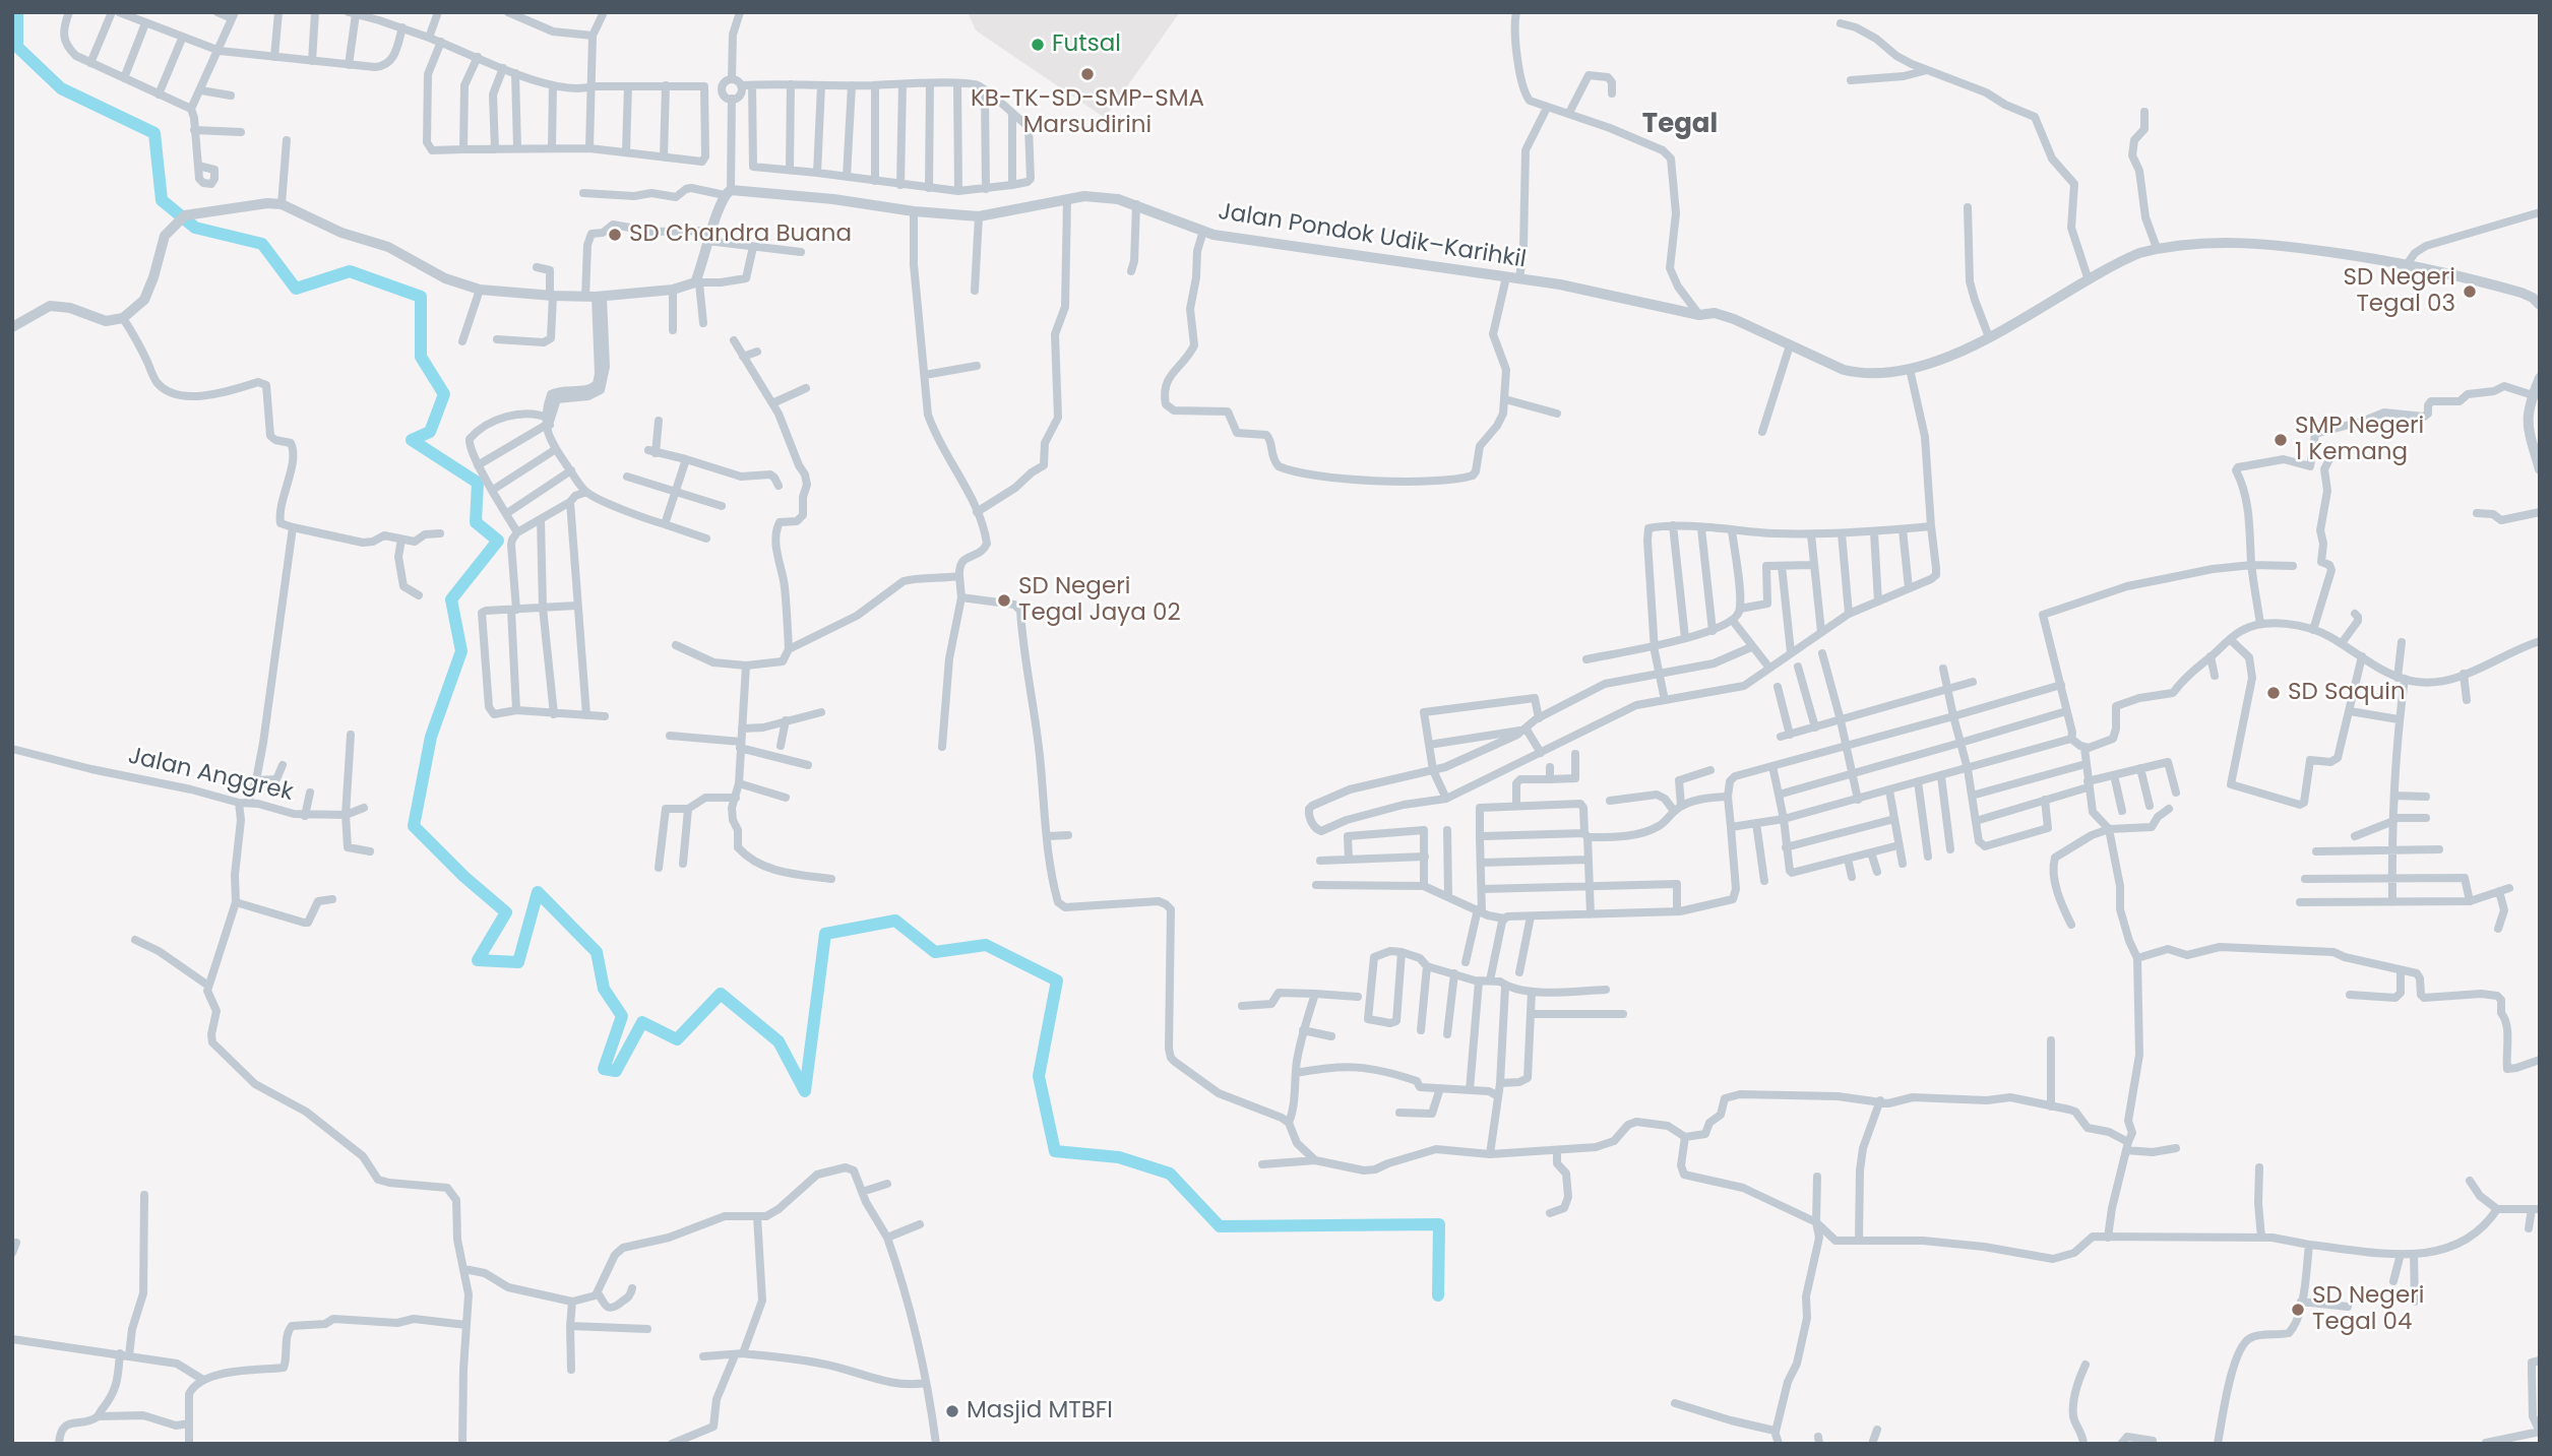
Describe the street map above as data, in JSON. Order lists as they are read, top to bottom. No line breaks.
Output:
{"streets":{"street":["Jalan Pondok Udik–Karihkil","Jalan Anggrek"]},"districts":["Tegal"],"places":["Futsal","KB-TK-SD-SMP-SMA Marsudirini","SD Chandra Buana","SD Negeri Tegal 03","SMP Negeri 1 Kemang","SD Negeri Tegal Jaya 02","SD Saquin","SD Negeri Tegal 04","Masjid MTBFI"]}
